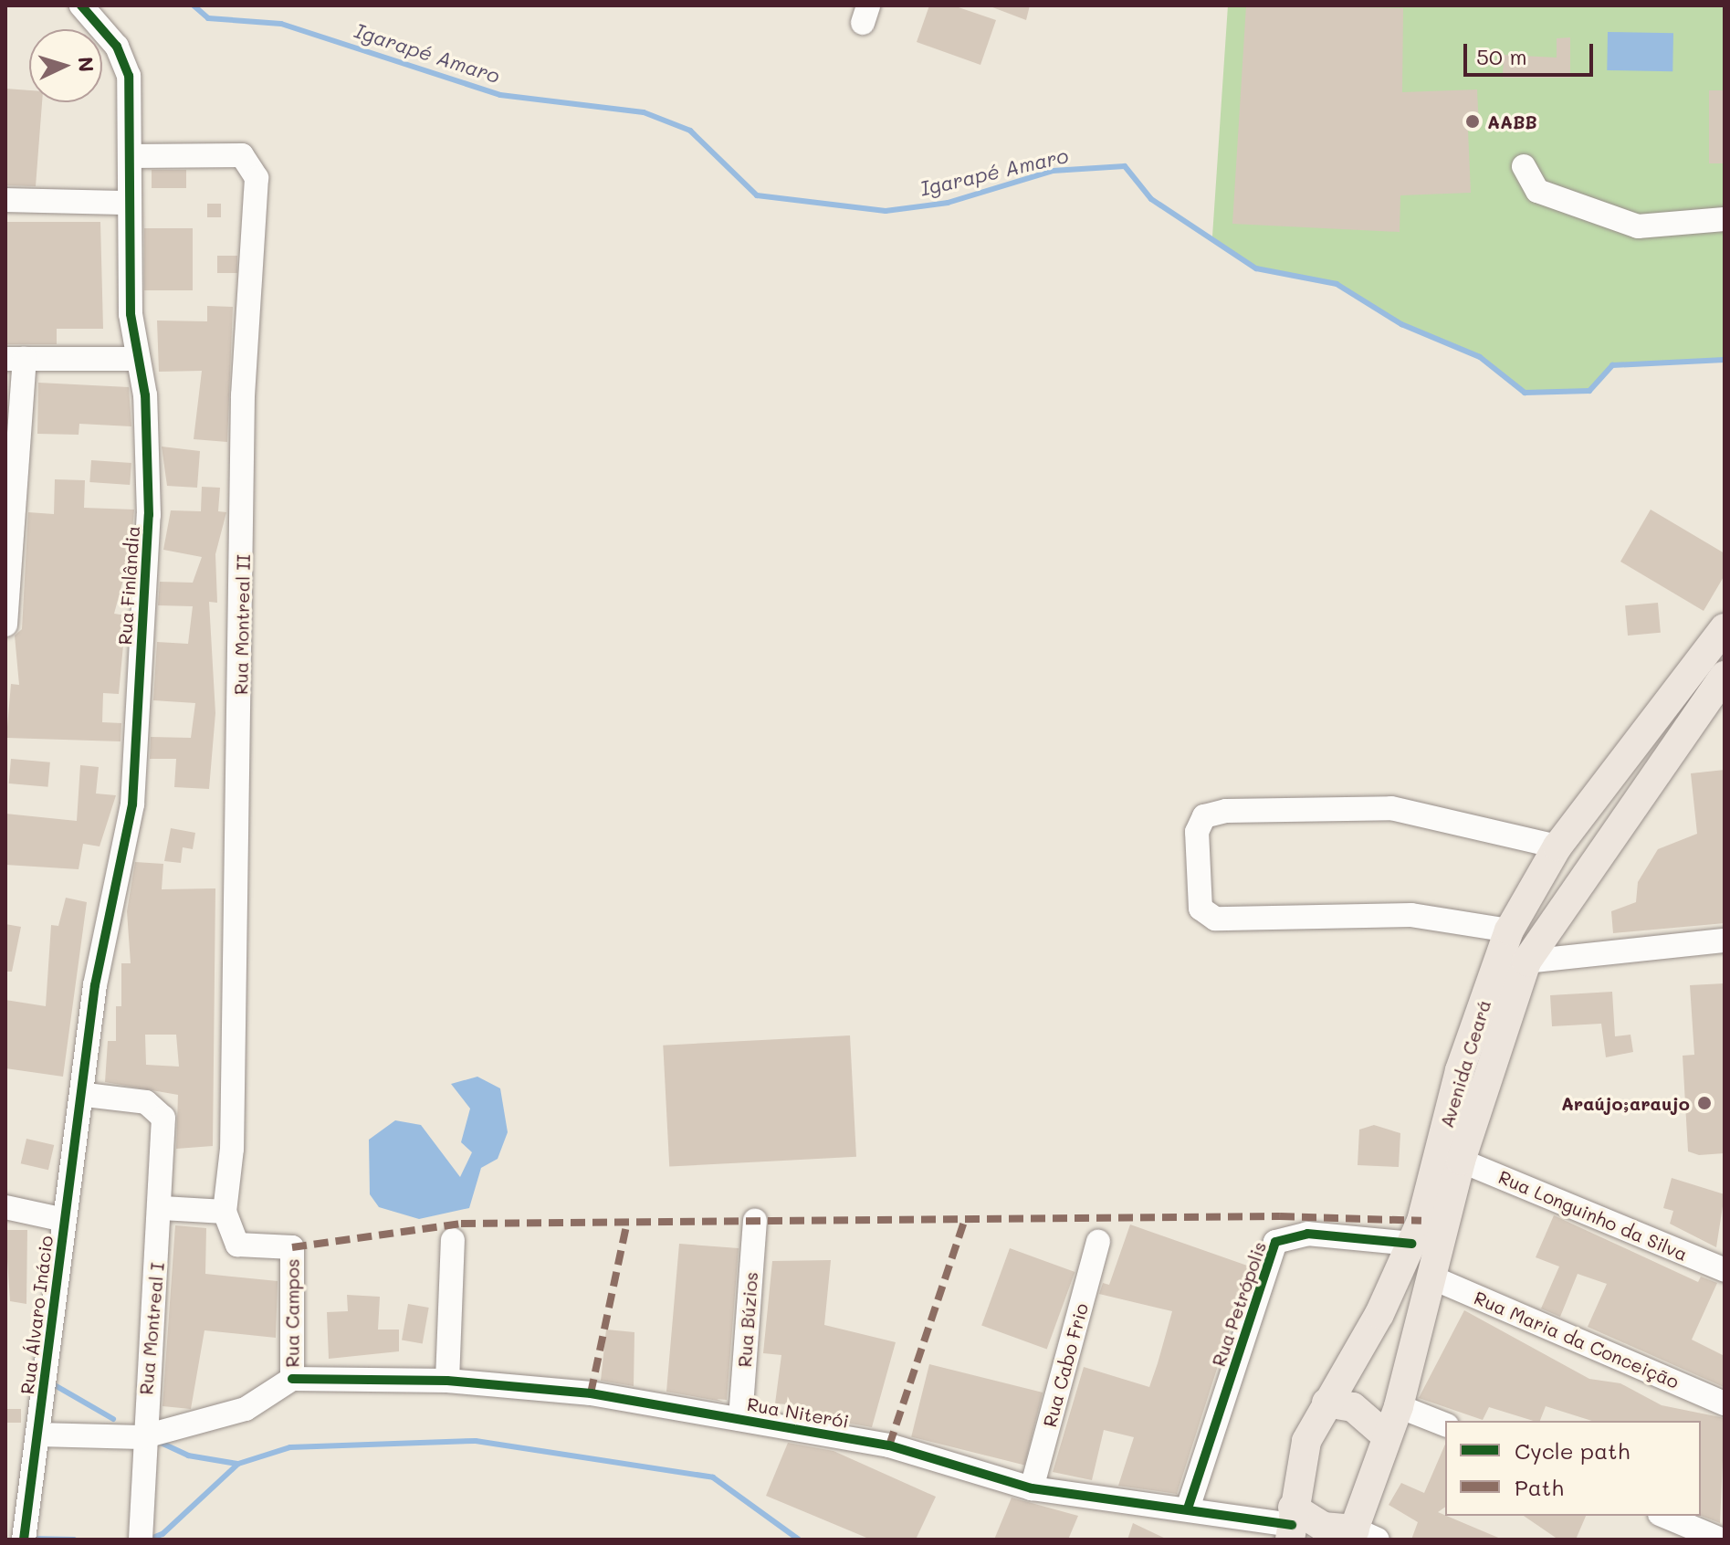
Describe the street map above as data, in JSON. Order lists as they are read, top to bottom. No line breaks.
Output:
{"streets":{"main road":["Avenida Ceará"],"street":["Rua Finlândia","Rua Montreal II","Rua Longuinho da Silva","Rua Petrópolis","Rua Campos","Rua Álvaro Inácio","Rua Búzios","Rua Montreal I","Rua Maria da Conceição","Rua Cabo Frio","Rua Niterói"]},"crossings":[["Rua Finlândia","Rua Montreal II"],["Rua Finlândia","Rua Álvaro Inácio"],["Rua Finlândia","Rua Montreal I"],["Rua Montreal II","Rua Campos"],["Avenida Ceará","Rua Longuinho da Silva"],["Avenida Ceará","Rua Petrópolis"],["Avenida Ceará","Rua Maria da Conceição"],["Avenida Ceará","Rua Niterói"],["Rua Petrópolis","Rua Niterói"],["Rua Campos","Rua Niterói"],["Rua Álvaro Inácio","Rua Montreal I"],["Rua Búzios","Rua Niterói"],["Rua Cabo Frio","Rua Niterói"]],"water":["Igarapé Amaro"],"places":["AABB","Araújo;araujo"],"legend":["Cycle path","Path"],"scale_bar":"50 m","north":"right"}
